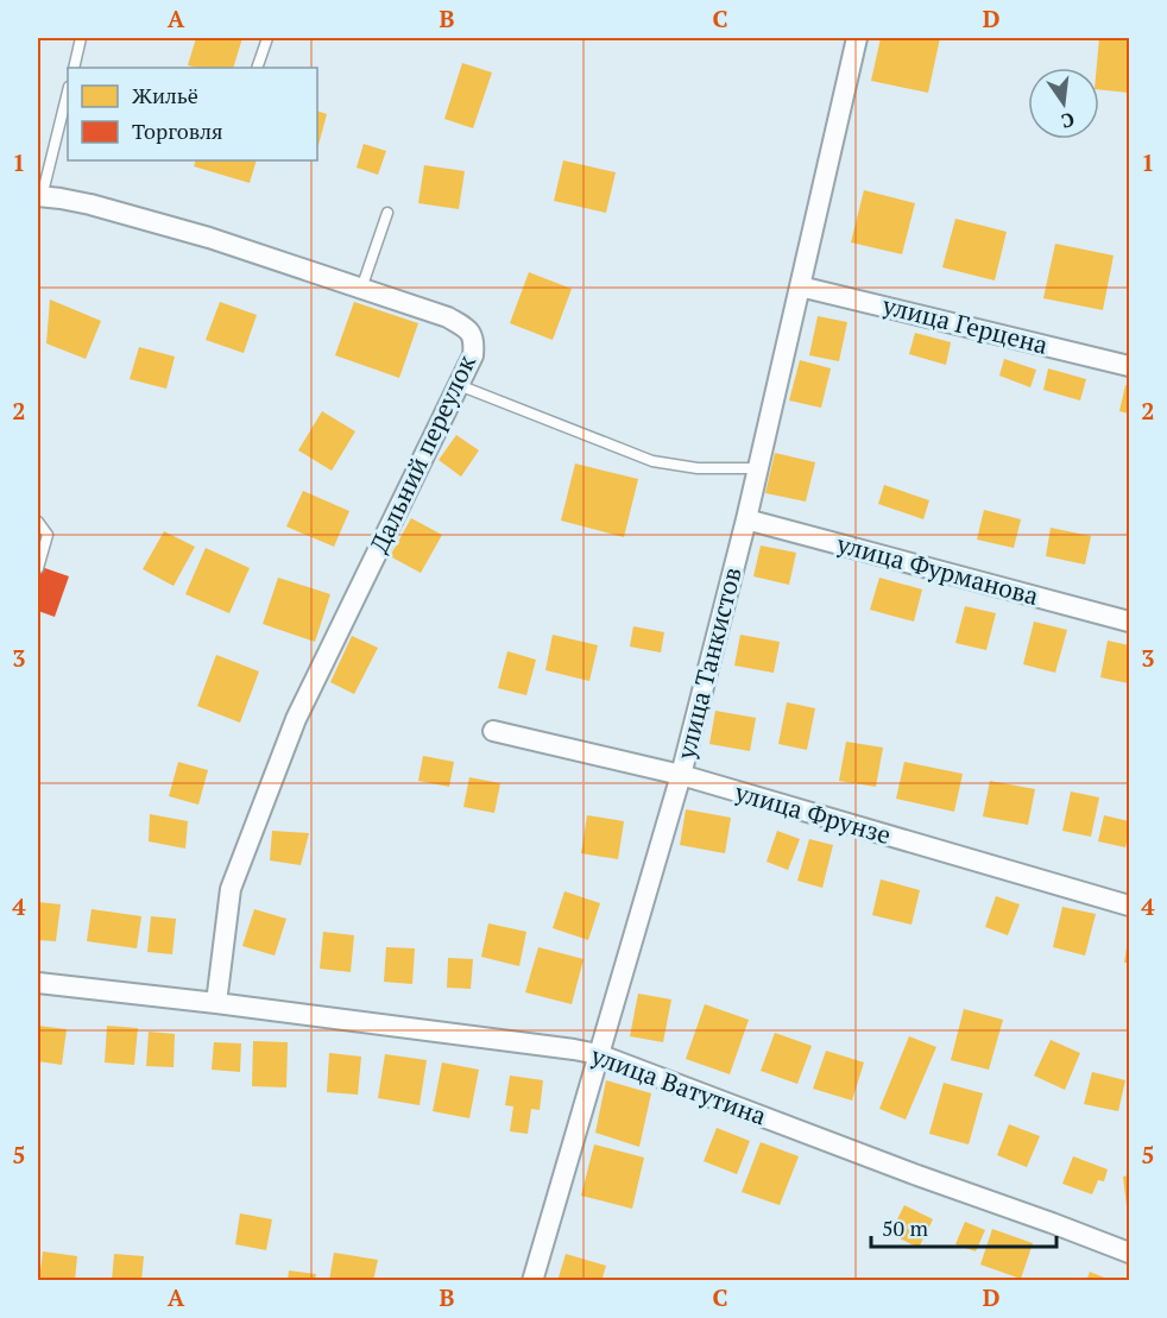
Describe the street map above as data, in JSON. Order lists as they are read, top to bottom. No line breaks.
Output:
{"streets":{"street":["улица Герцена","Дальний переулок","улица Фурманова","улица Танкистов","улица Фрунзе","улица Ватутина"]},"crossings":[["улица Герцена","улица Танкистов"],["Дальний переулок","улица Ватутина"],["улица Фурманова","улица Танкистов"],["улица Танкистов","улица Фрунзе"],["улица Танкистов","улица Ватутина"]],"legend":["Жильё","Торговля"],"scale_bar":"50 m","north":"bottom","grid":{"columns":["A","B","C","D"],"rows":["1","2","3","4","5"]}}
